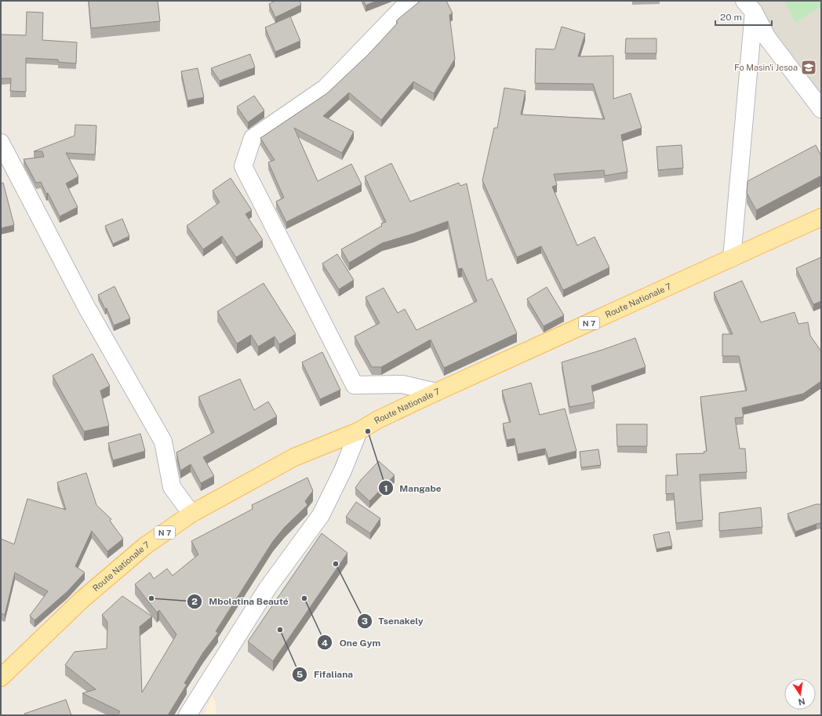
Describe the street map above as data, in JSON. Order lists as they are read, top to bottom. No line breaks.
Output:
{"streets":{"main road":["Route Nationale 7","N 7"]},"places":{"school or university":["Fo Masin'i Jesoa"],"other":["Mangabe","Tsenakely","Mbolatina Beauté","One Gym","Fifaliana"]},"scale_bar":"20 m","north":"bottom"}
